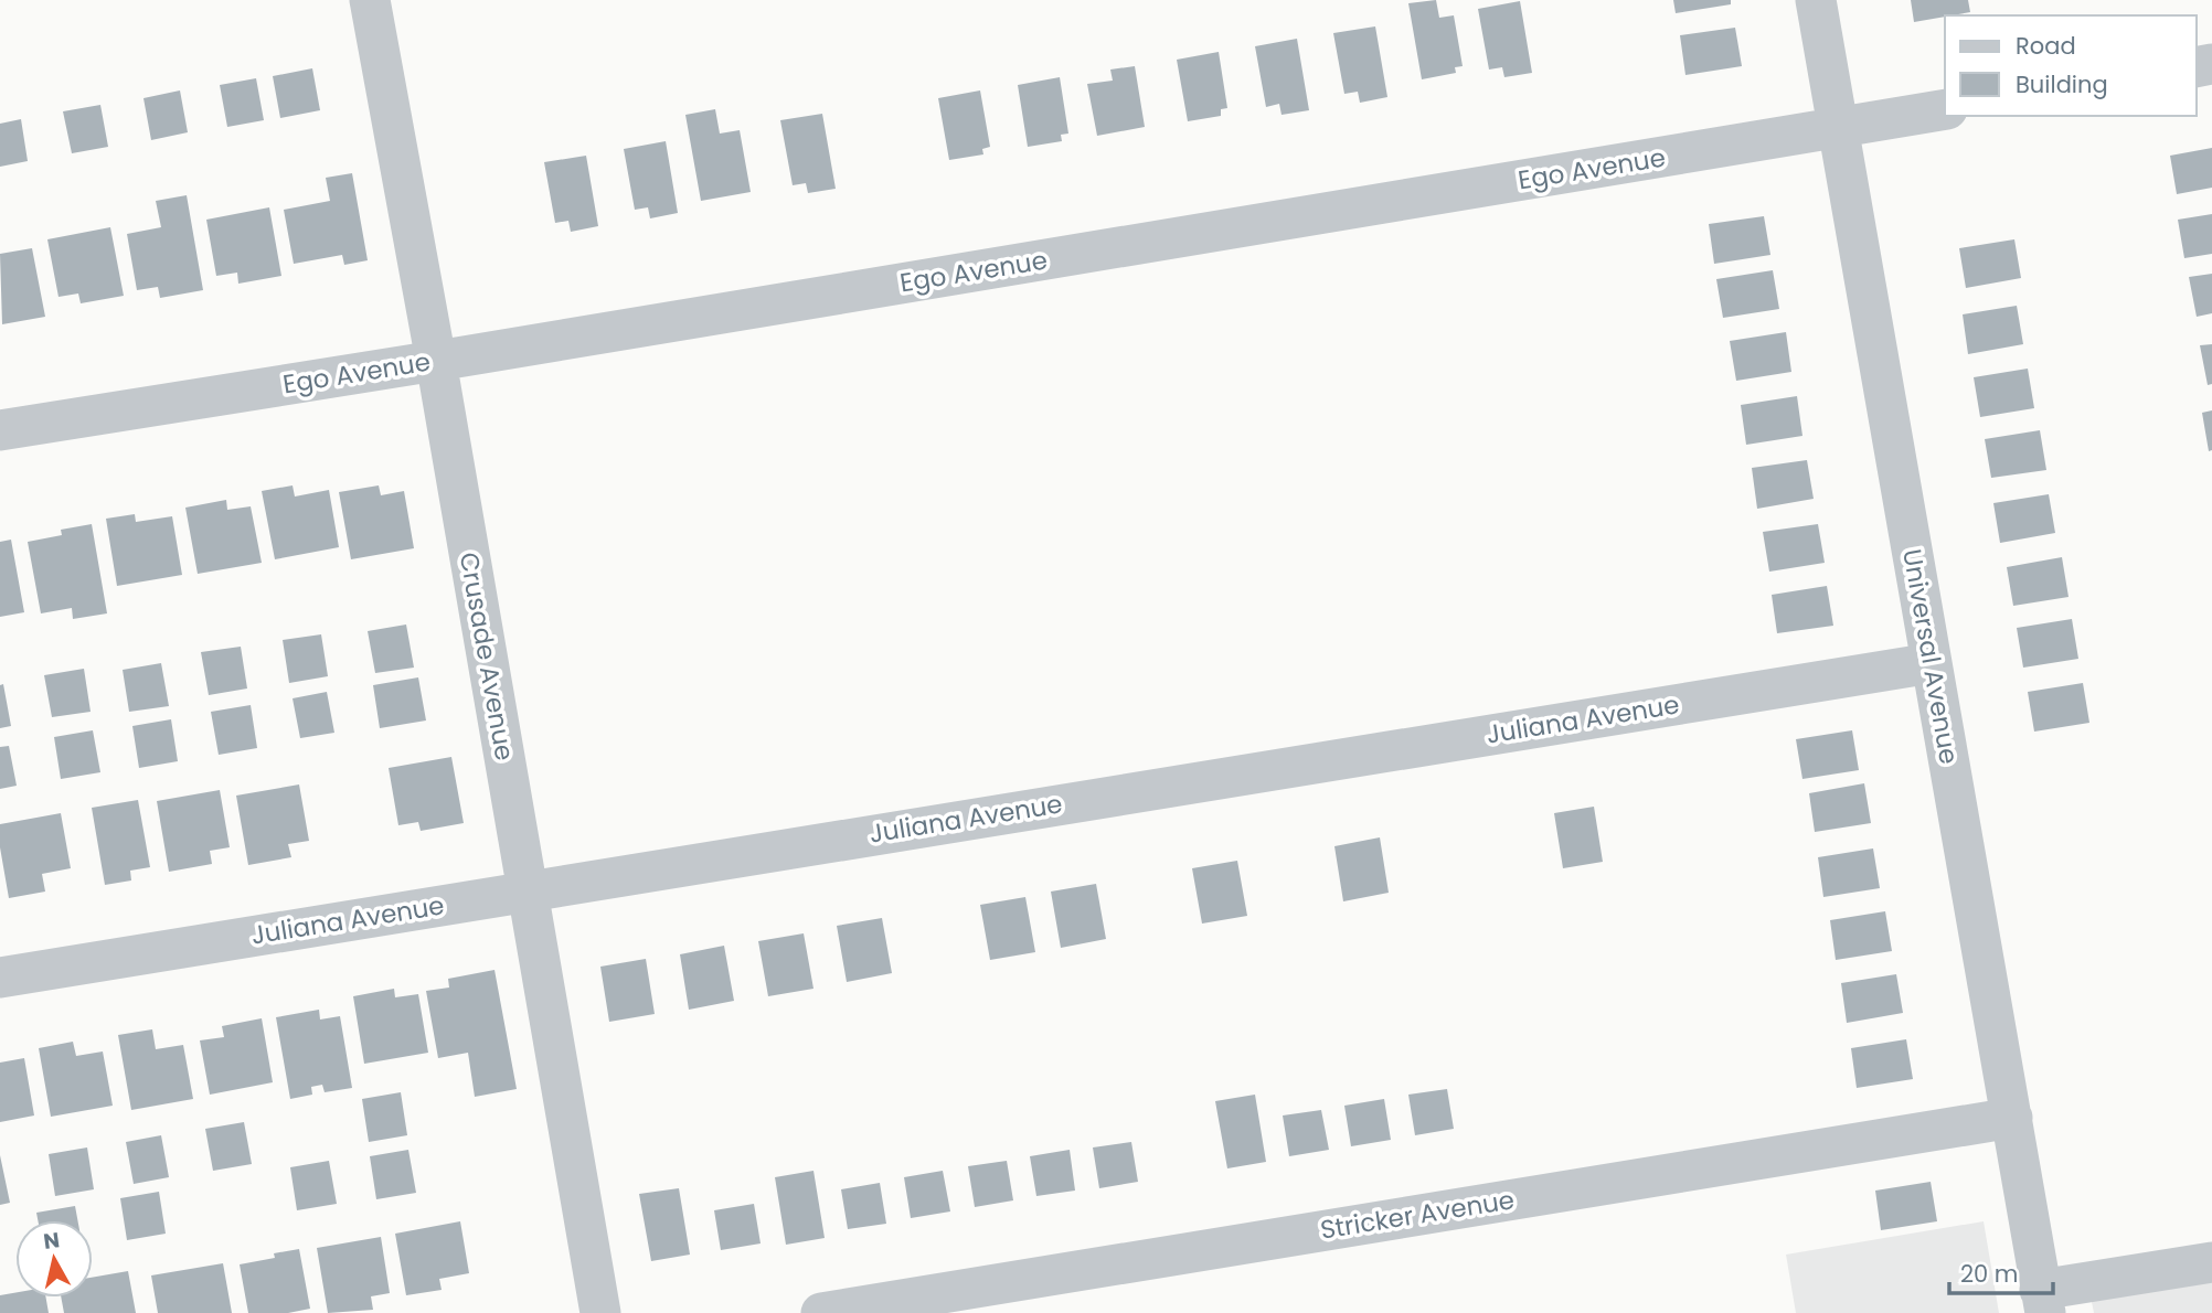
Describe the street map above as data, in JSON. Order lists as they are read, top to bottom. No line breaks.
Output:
{"streets":{"street":["Ego Avenue","Crusade Avenue","Universal Avenue","Juliana Avenue","Stricker Avenue"]},"crossings":[["Ego Avenue","Crusade Avenue"],["Ego Avenue","Universal Avenue"],["Crusade Avenue","Juliana Avenue"],["Universal Avenue","Juliana Avenue"],["Universal Avenue","Stricker Avenue"]],"legend":["Road","Building"],"scale_bar":"20 m","north":"top"}
